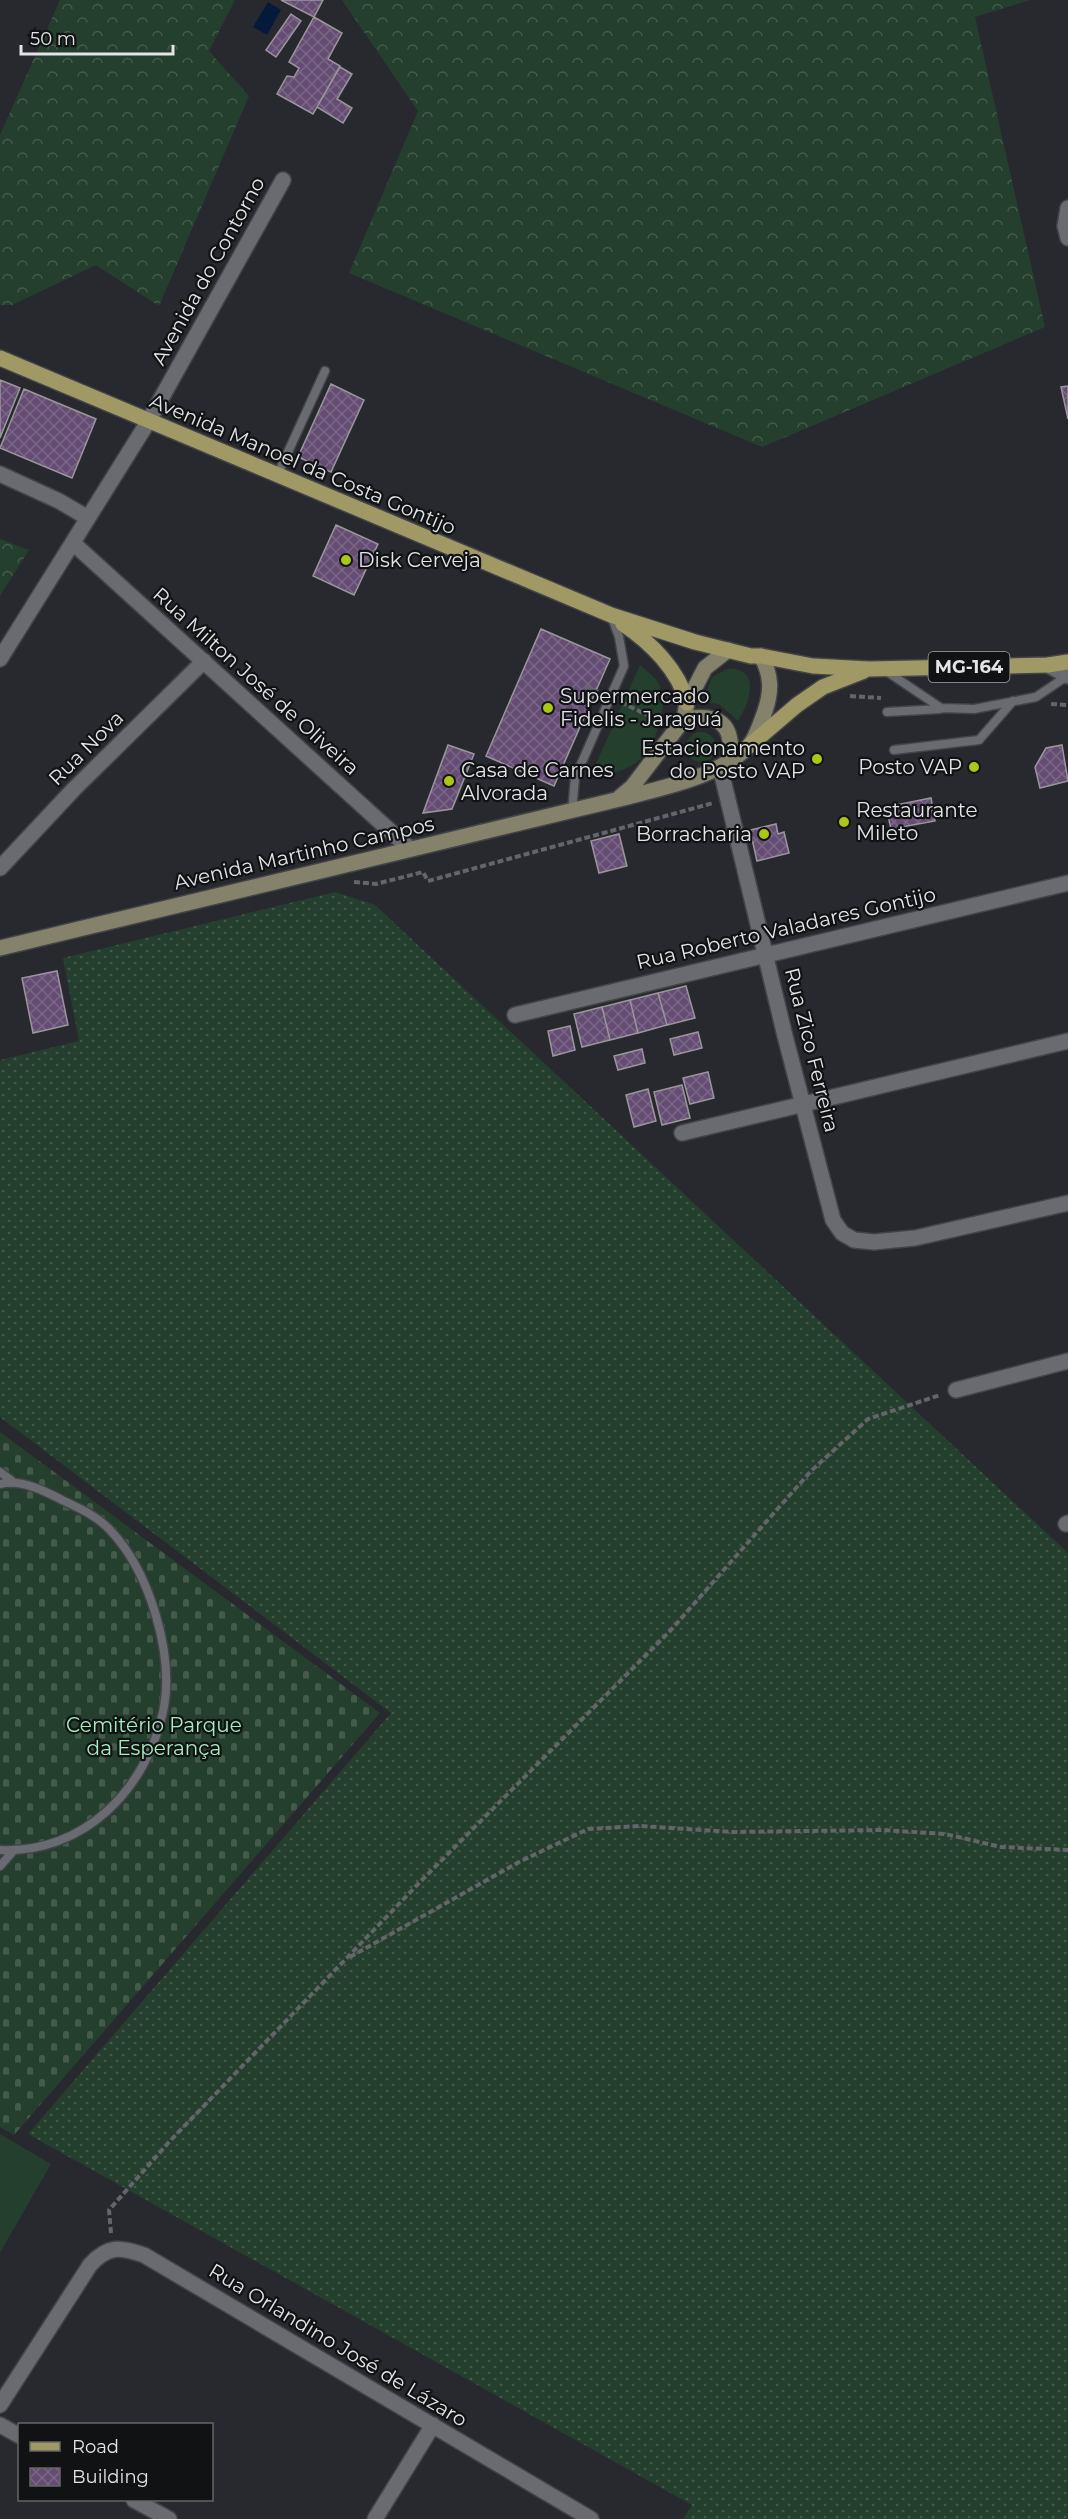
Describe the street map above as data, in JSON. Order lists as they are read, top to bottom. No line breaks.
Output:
{"streets":{"main road":["Avenida Manoel da Costa Gontijo","MG-164","Avenida Martinho Campos"],"street":["Avenida do Contorno","Rua Milton José de Oliveira","Rua Nova","Rua Roberto Valadares Gontijo","Rua Zico Ferreira","Rua Orlandino José de Lázaro"]},"crossings":[["Avenida do Contorno","Avenida Manoel da Costa Gontijo"],["Avenida do Contorno","Rua Milton José de Oliveira"],["Avenida Manoel da Costa Gontijo","MG-164"],["Rua Milton José de Oliveira","Rua Nova"],["Rua Milton José de Oliveira","Avenida Martinho Campos"],["Avenida Martinho Campos","Rua Zico Ferreira"],["Rua Roberto Valadares Gontijo","Rua Zico Ferreira"]],"parks":["Cemitério Parque da Esperança"],"places":["Disk Cerveja","Supermercado Fidelis - Jaraguá","Estacionamento do Posto VAP","Posto VAP","Casa de Carnes Alvorada","Restaurante Mileto","Borracharia"],"legend":["Road","Building"],"scale_bar":"50 m"}
